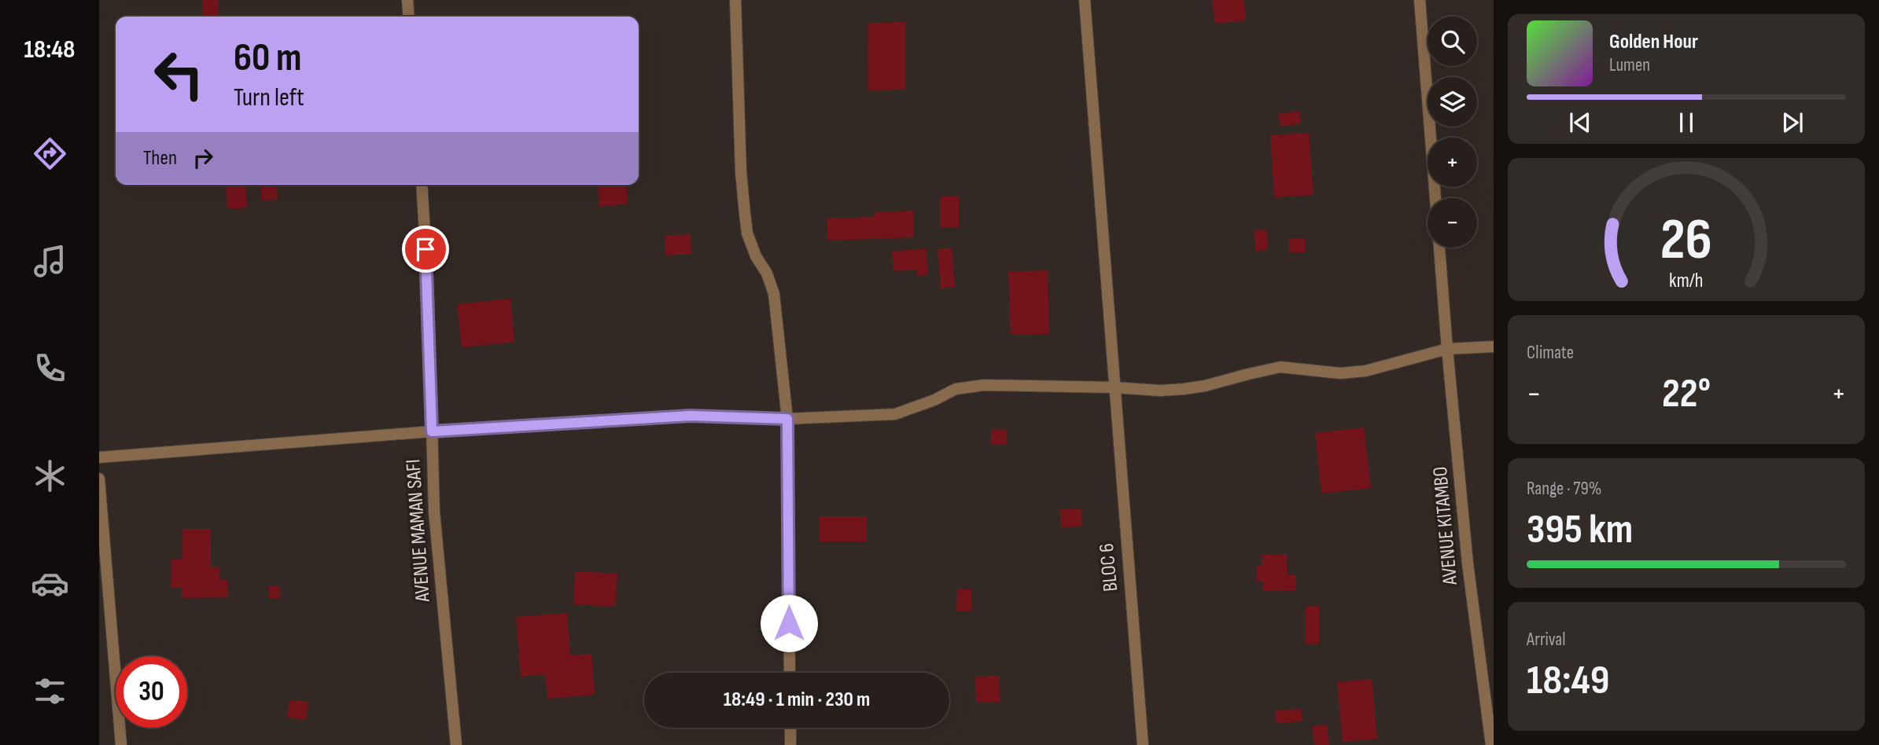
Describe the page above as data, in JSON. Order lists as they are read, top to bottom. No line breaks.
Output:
{"streets":{"street":["AVENUE KITAMBO","AVENUE MAMAN SAFI","BLOC 6"]},"page":{"tabs":"18:48","map_buttons":["+","−"],"turn":["60 m","Turn left"],"song":["Golden Hour","Lumen"],"then":"Then","tile":["Climate",["Range · 79%","395 km"],["Arrival","18:49"]],"heat":["−","22°","+"],"limit":"30","trip":"18:49 · 1 min · 230 m","gauge":["26","km/h"]}}
